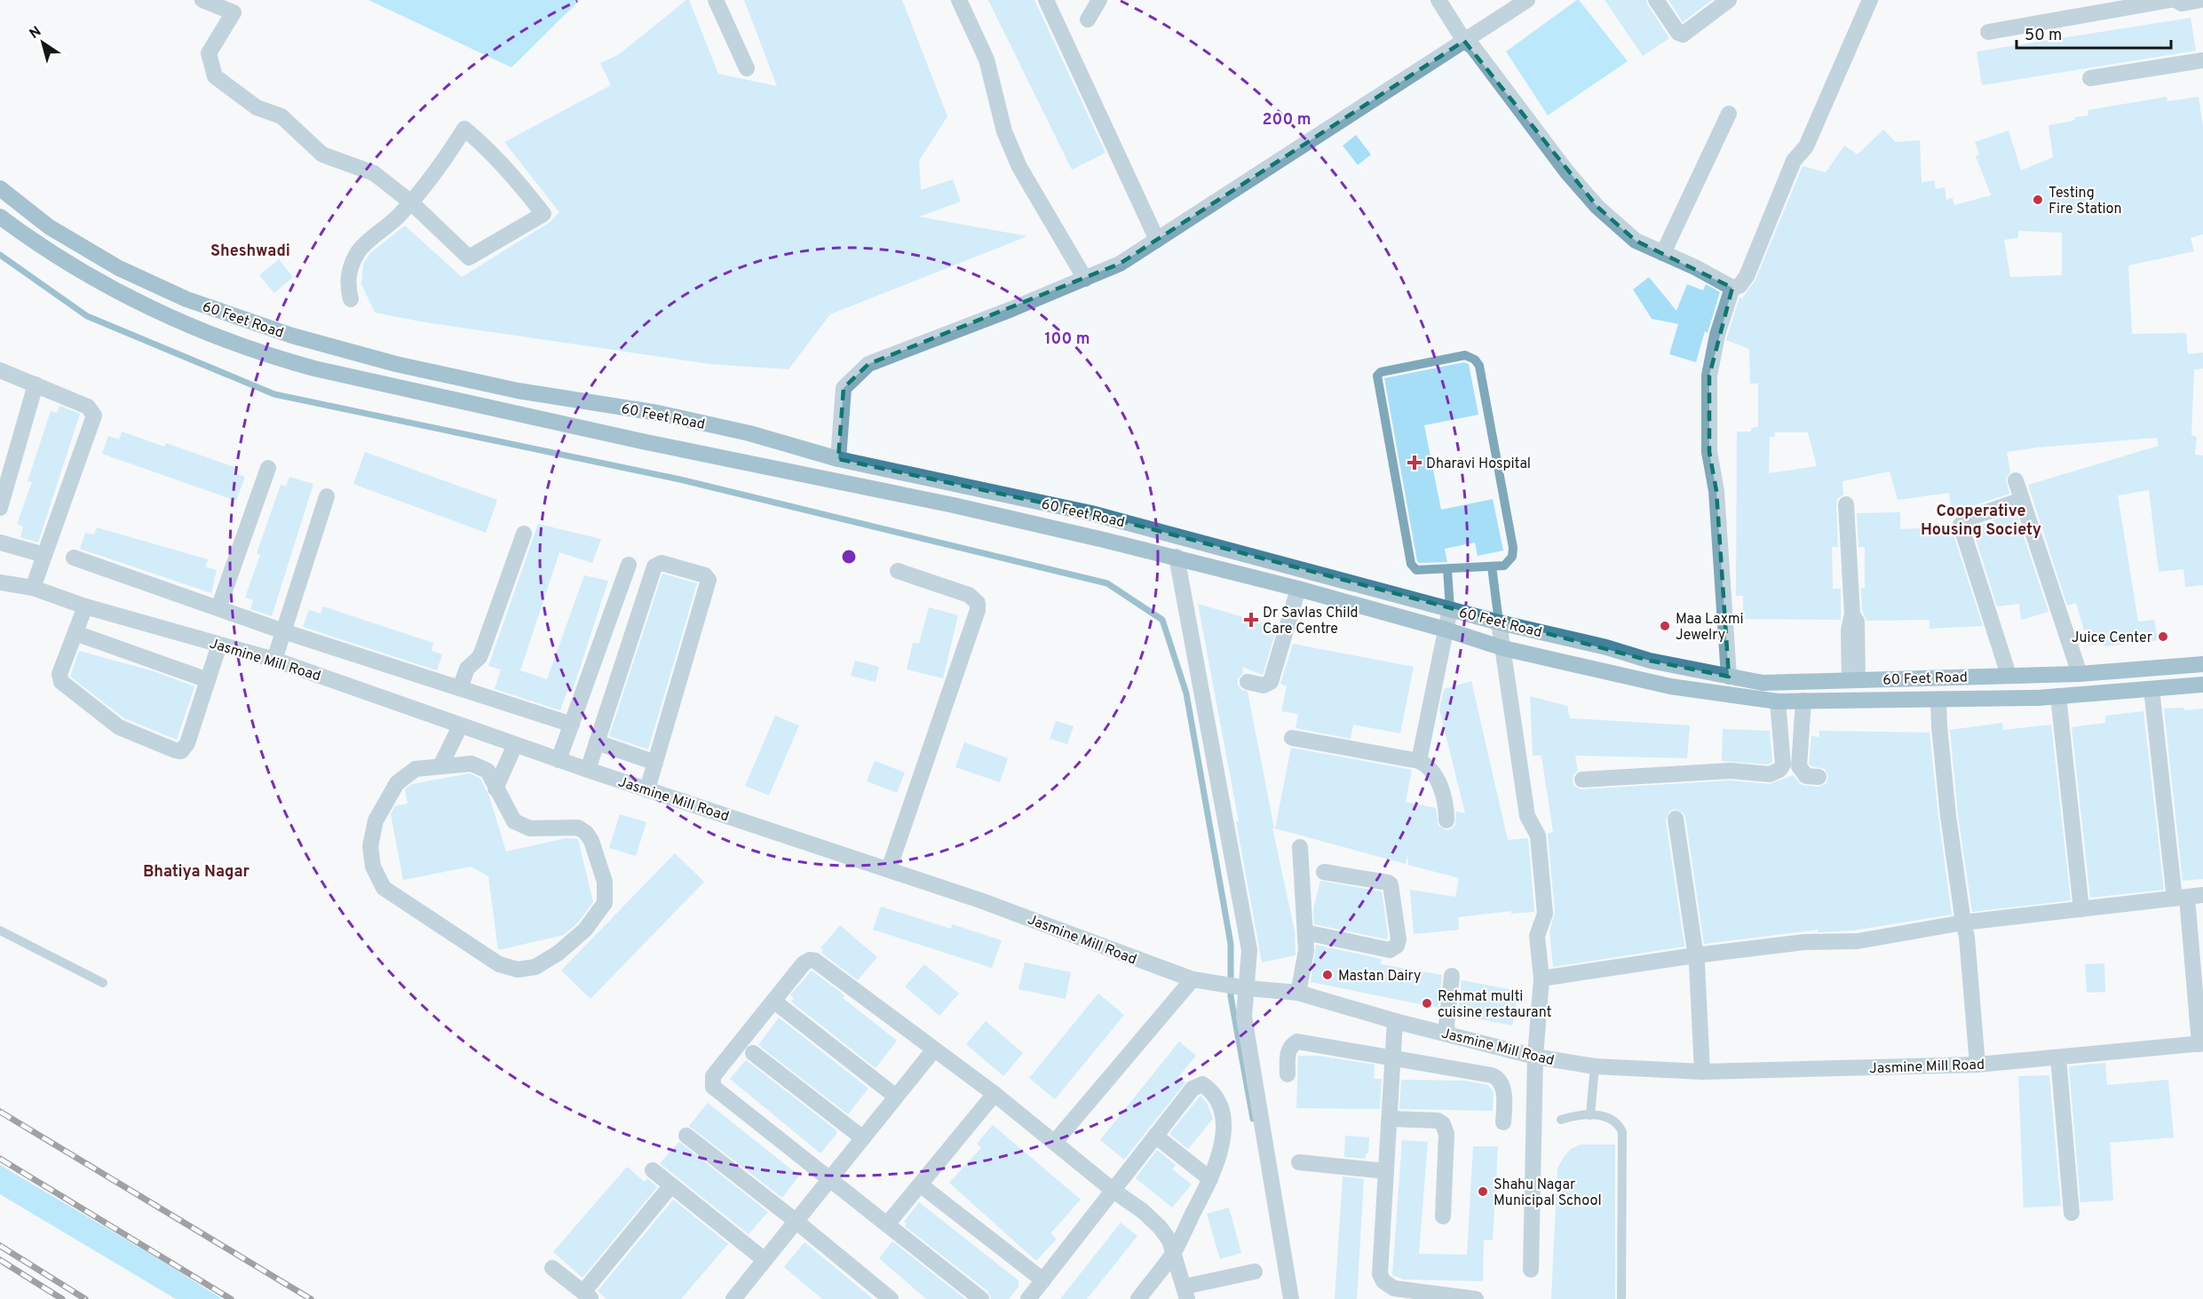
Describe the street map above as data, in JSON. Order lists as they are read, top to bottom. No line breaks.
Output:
{"streets":{"main road":["60 Feet Road"],"street":["Jasmine Mill Road"]},"districts":["Sheshwadi","Cooperative Housing Society","Bhatiya Nagar"],"places":{"other":["Testing Fire Station","Maa Laxmi Jewelry","Juice Center","Mastan Dairy","Rehmat multi cuisine restaurant","Shahu Nagar Municipal School"],"health":["Dharavi Hospital","Dr Savlas Child Care Centre"]},"scale_bar":"50 m","north":"top left","rings":["200 m","100 m"]}
